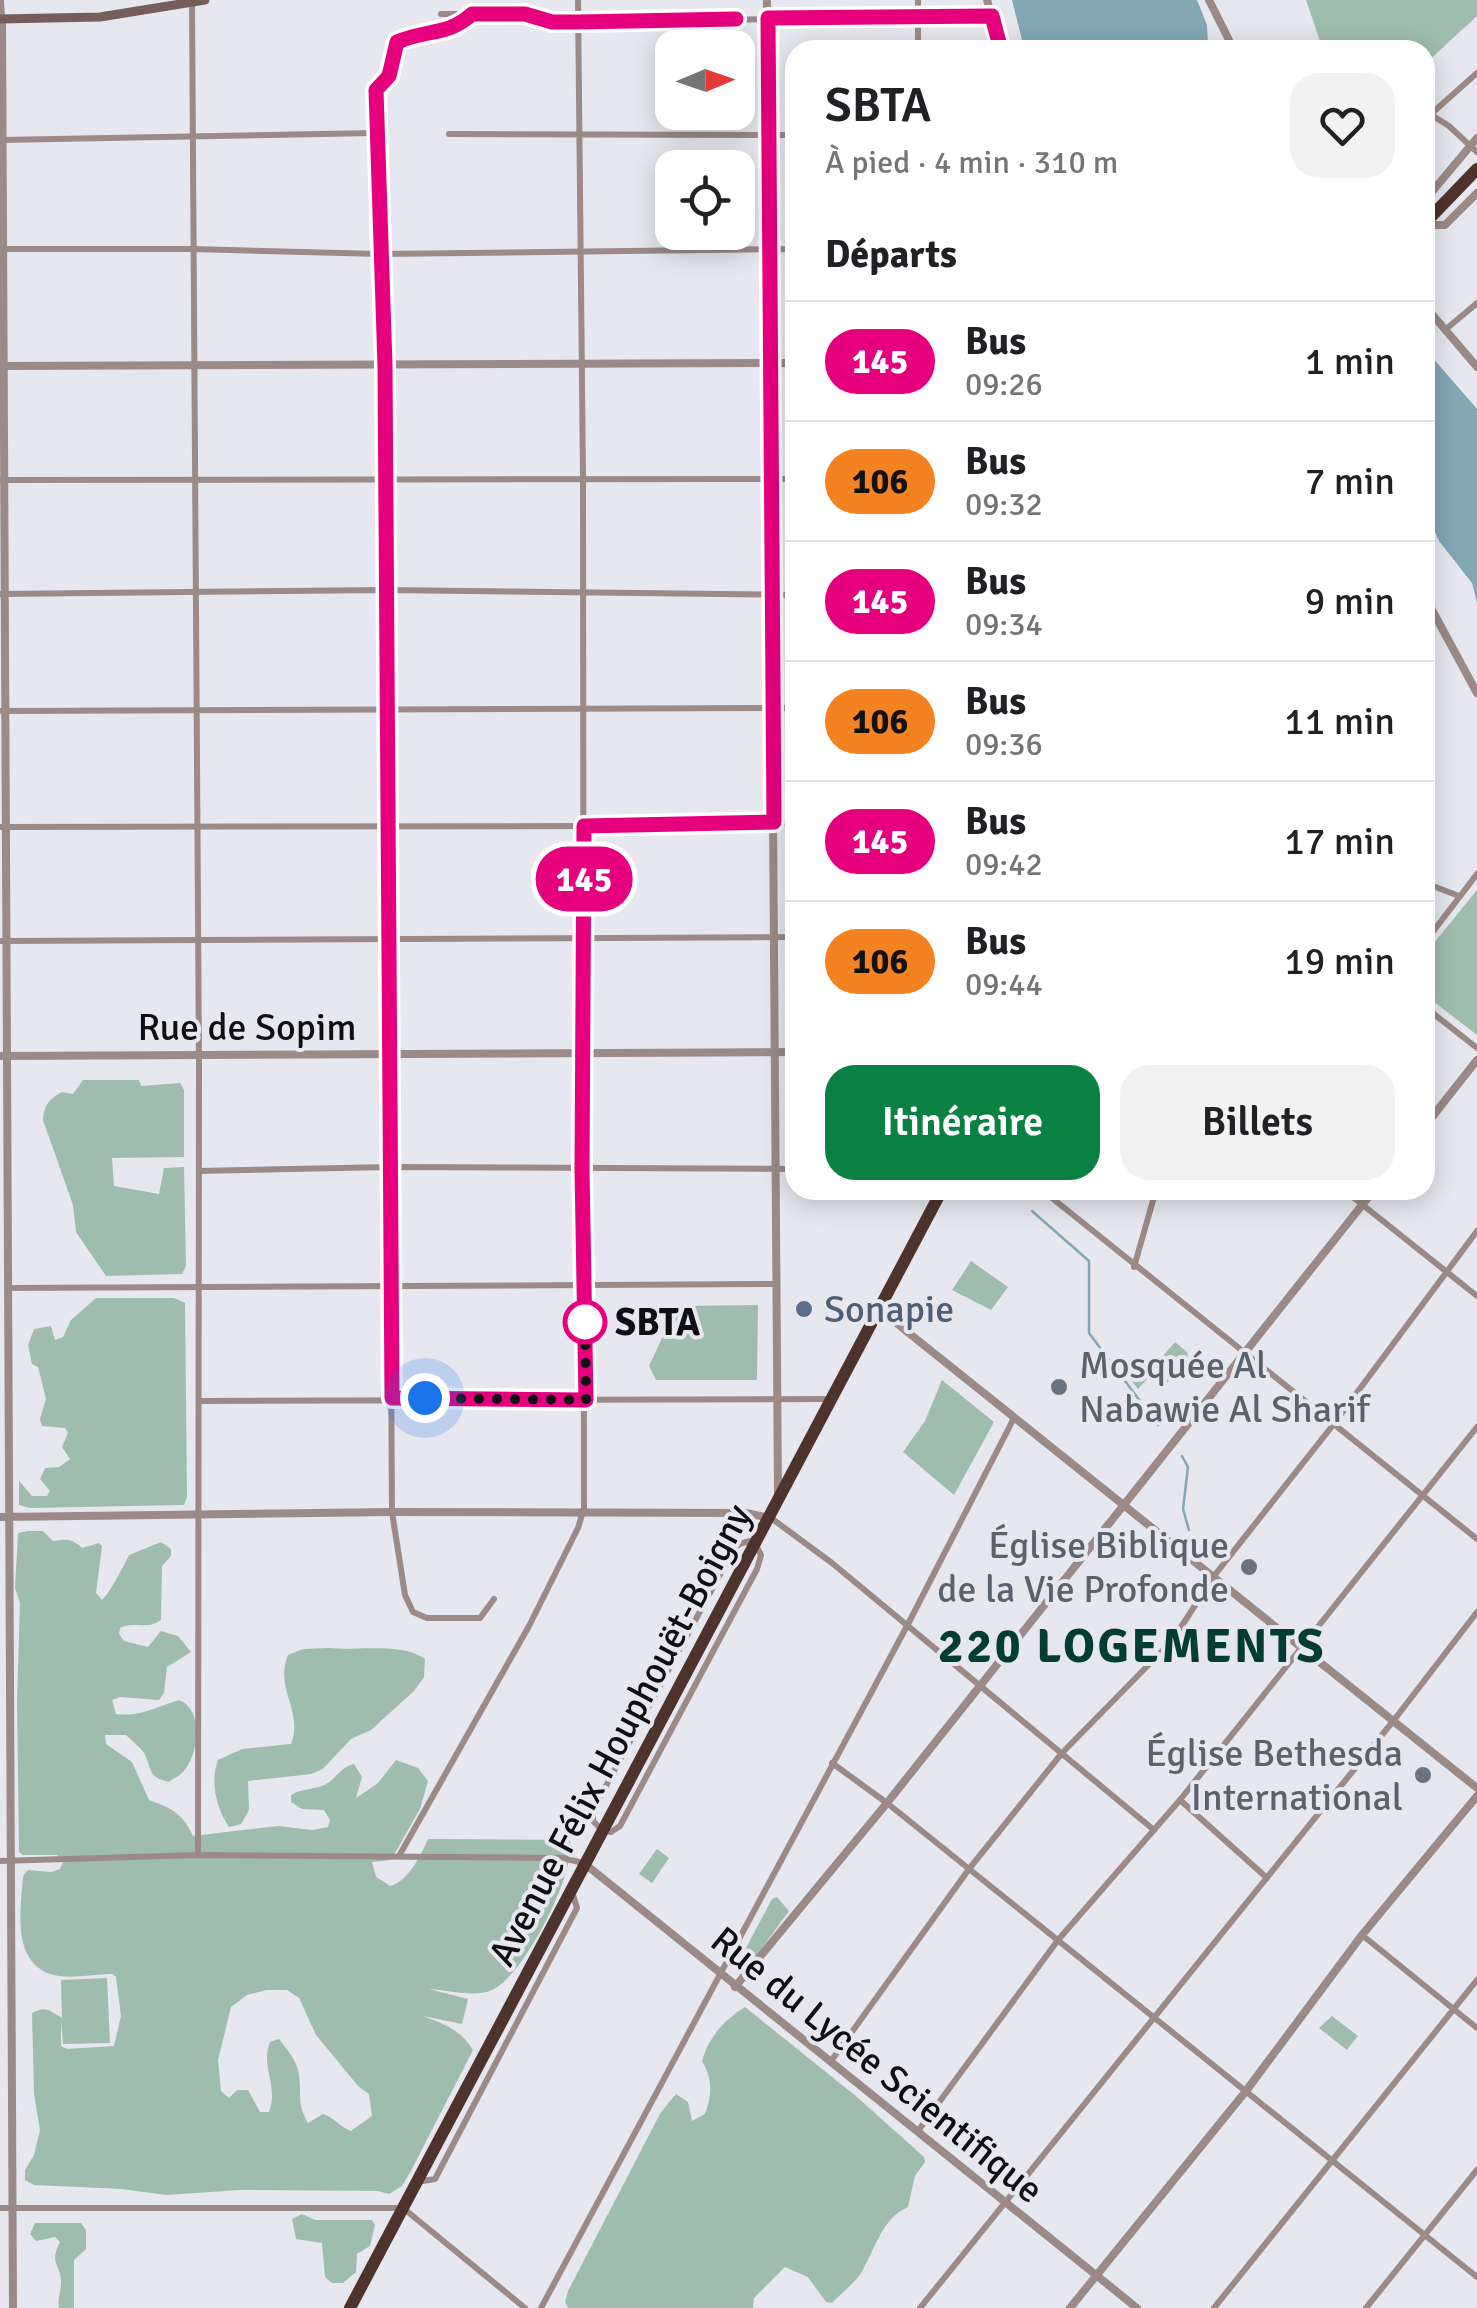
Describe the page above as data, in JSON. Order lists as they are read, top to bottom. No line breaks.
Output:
{"streets":{"highway":["Avenue Félix Houphouët-Boigny"],"street":["Rue de Sopim","Rue du Lycée Scientifique"]},"crossings":[["Avenue Félix Houphouët-Boigny","Rue du Lycée Scientifique"]],"districts":["220 LOGEMENTS"],"places":["Sonapie","SBTA","Mosquée Al Nabawie Al Sharif","Église Biblique de la Vie Profonde","Église Bethesda International"],"lines":["bus line 145"],"north":"right","page":{"on_map":"145","heading":[["SBTA","À pied · 4 min · 310 m"],"Départs"],"list":[{"mark":"145","name":"Bus","note":"09:26","value":"1 min"},{"mark":"106","name":"Bus","note":"09:32","value":"7 min"},{"mark":"145","name":"Bus","note":"09:34","value":"9 min"},{"mark":"106","name":"Bus","note":"09:36","value":"11 min"},{"mark":"145","name":"Bus","note":"09:42","value":"17 min"},{"mark":"106","name":"Bus","note":"09:44","value":"19 min"}],"buttons":["Itinéraire","Billets"]}}
